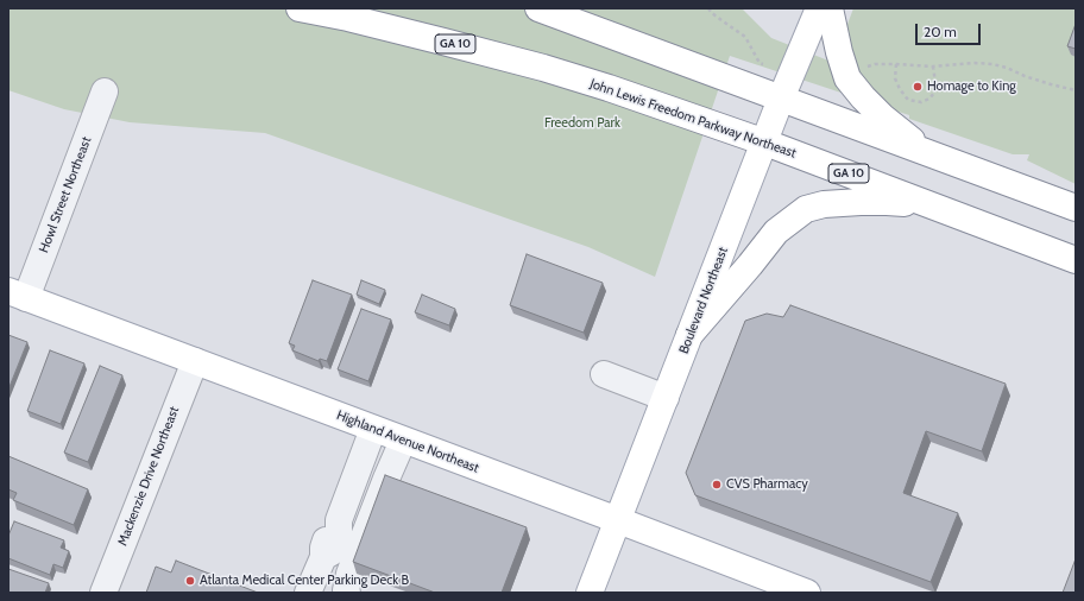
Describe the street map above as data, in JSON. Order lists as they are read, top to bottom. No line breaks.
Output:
{"streets":{"main road":["GA 10","John Lewis Freedom Parkway Northeast","Boulevard Northeast","Highland Avenue Northeast"],"street":["Howl Street Northeast","Mackenzie Drive Northeast"]},"crossings":[["John Lewis Freedom Parkway Northeast","Boulevard Northeast"],["Howl Street Northeast","Highland Avenue Northeast"],["Boulevard Northeast","Highland Avenue Northeast"],["Highland Avenue Northeast","Mackenzie Drive Northeast"]],"parks":["Freedom Park"],"places":["Homage to King","CVS Pharmacy","Atlanta Medical Center Parking Deck B"],"scale_bar":"20 m"}
